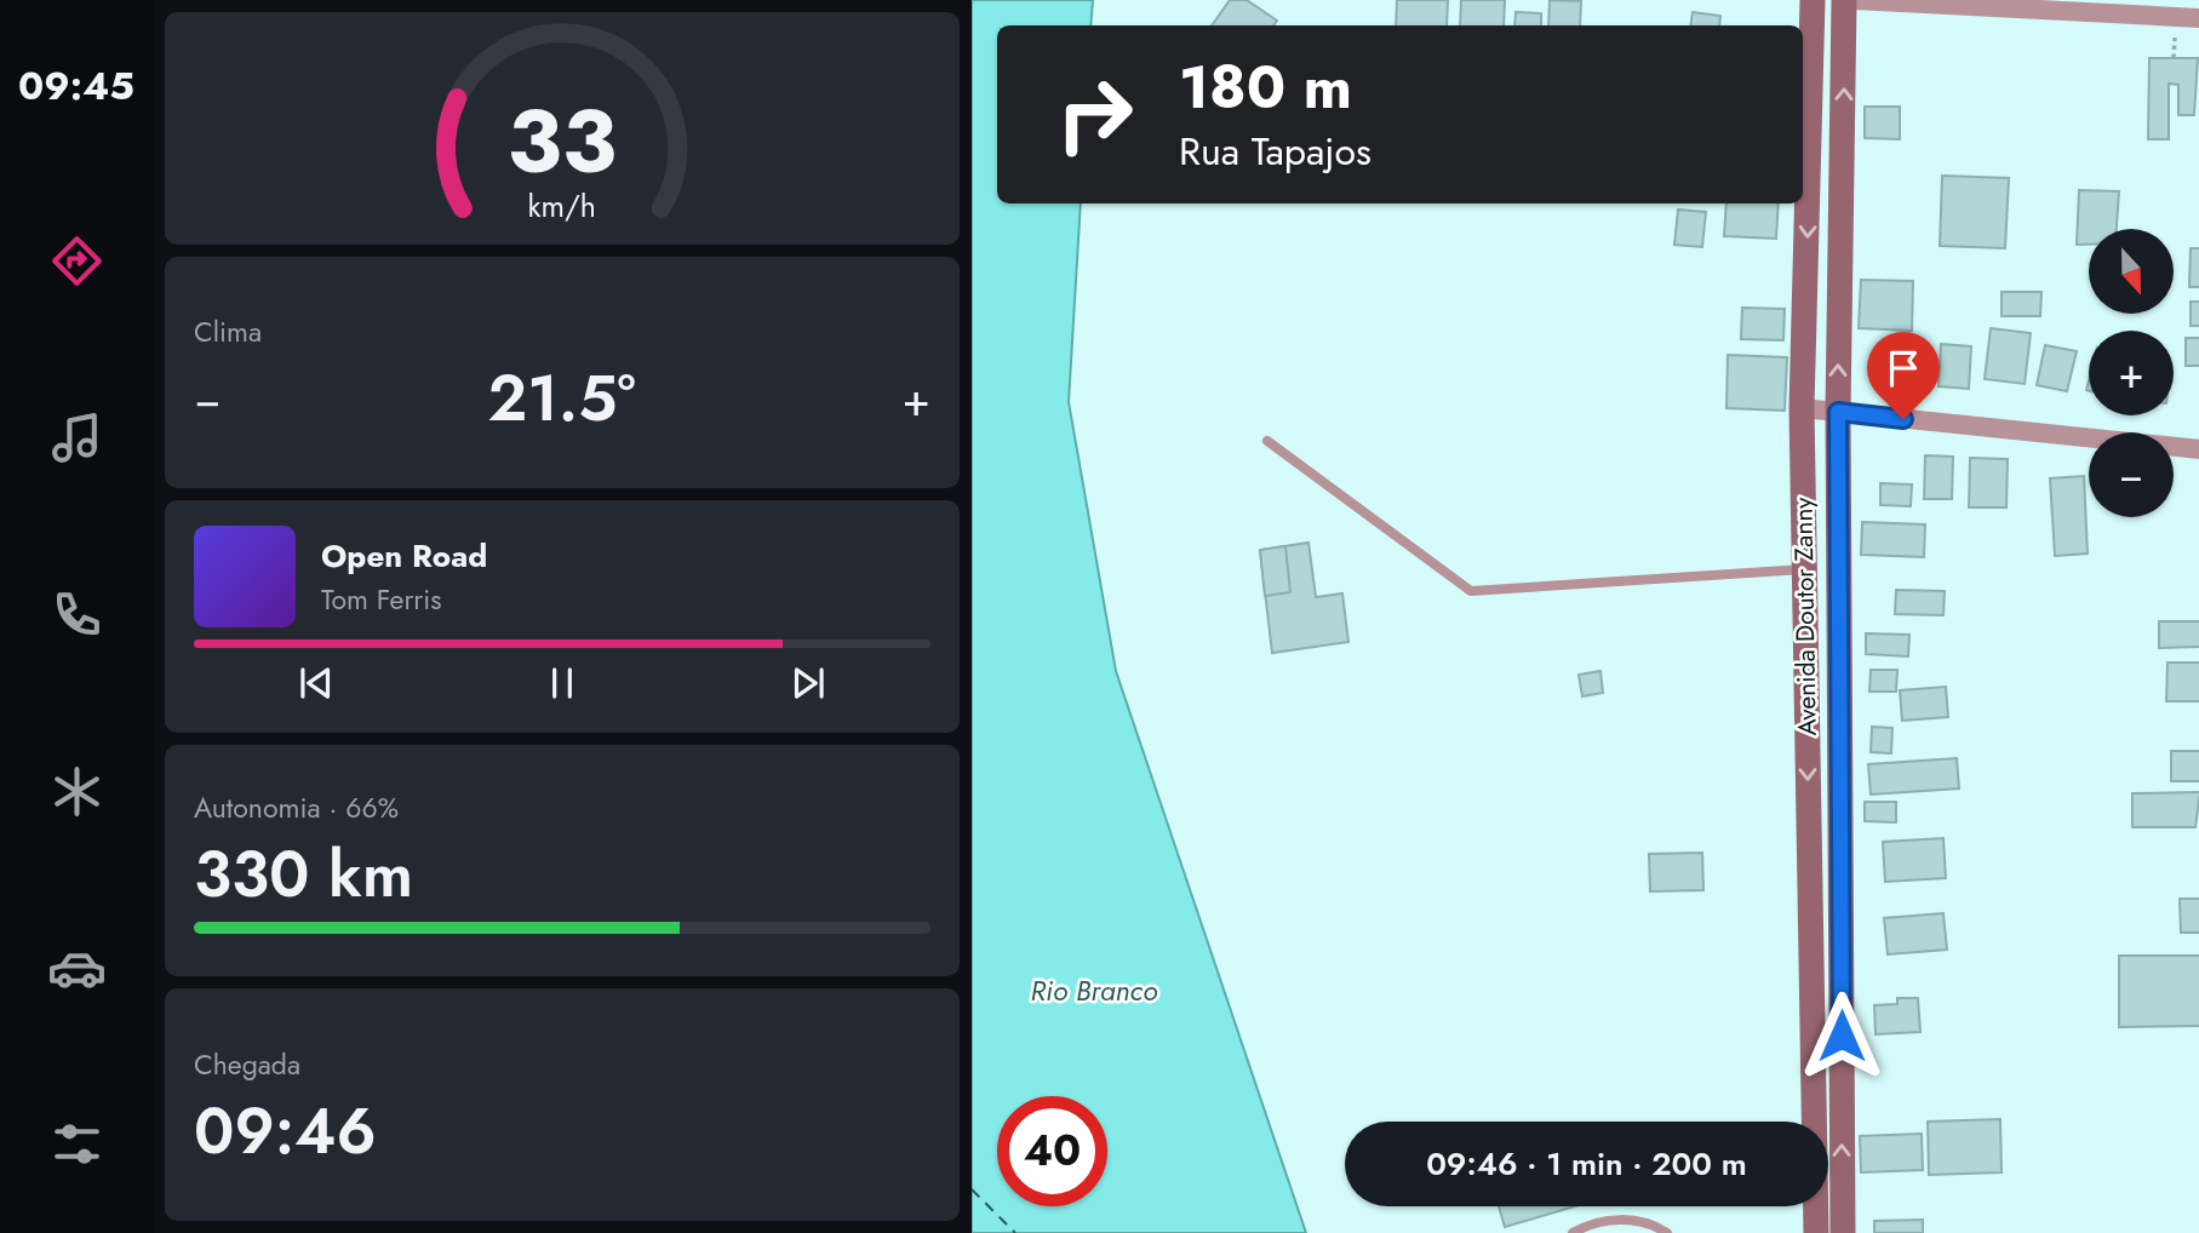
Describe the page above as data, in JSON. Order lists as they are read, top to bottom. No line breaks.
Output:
{"streets":{"street":["Avenida Doutor Zanny"]},"water":["Rio Branco"],"north":"bottom","page":{"tabs":"09:45","turn":["180 m","Rua Tapajos"],"map_buttons":["+","−"],"tile":["Clima",["Autonomia · 66%","330 km"],["Chegada","09:46"]],"heat":["−","21.5°","+"],"song":["Open Road","Tom Ferris"],"limit":"40","trip":"09:46 · 1 min · 200 m","gauge":["33","km/h"]}}
